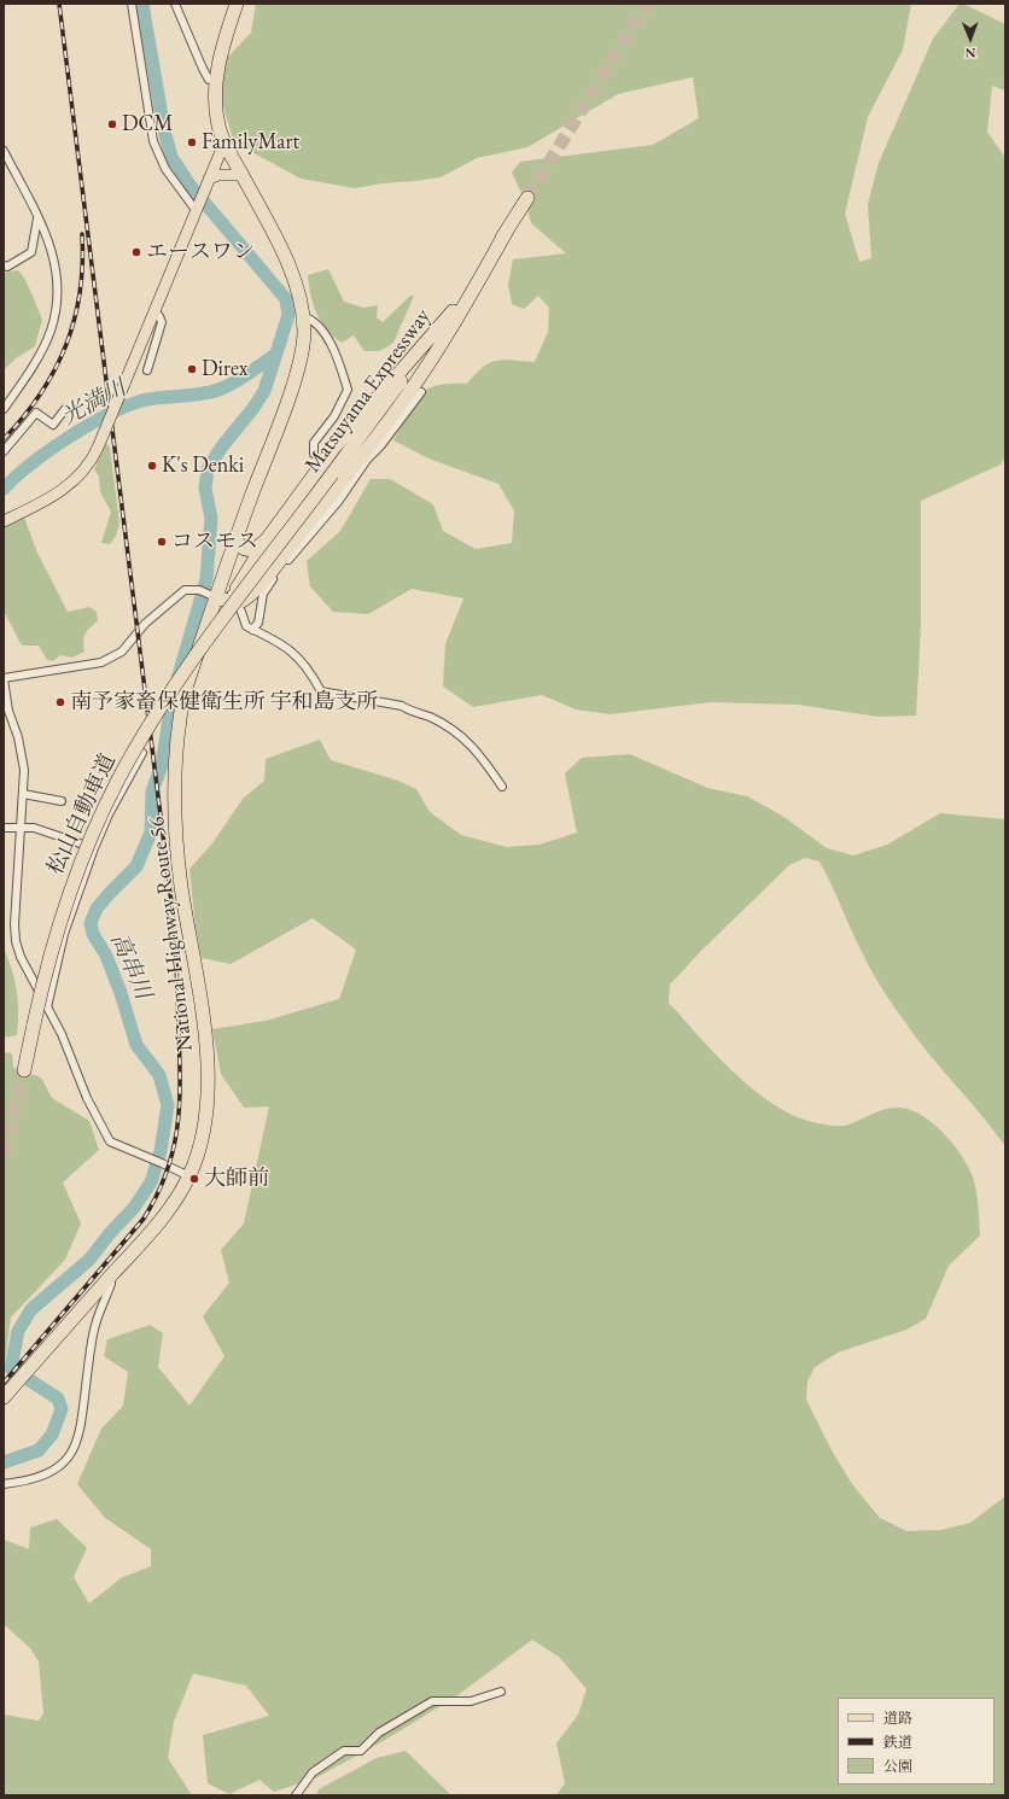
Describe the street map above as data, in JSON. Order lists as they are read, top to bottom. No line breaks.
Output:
{"streets":{"highway":["Matsuyama Expressway","松山自動車道","National Highway Route 56"]},"crossings":[["Matsuyama Expressway","松山自動車道"]],"water":["光満川","高串川"],"places":["DCM","FamilyMart","エースワン","Direx","K's Denki","コスモス","南予家畜保健衛生所 宇和島支所","大師前"],"legend":["道路","鉄道","公園"],"north":"bottom"}
